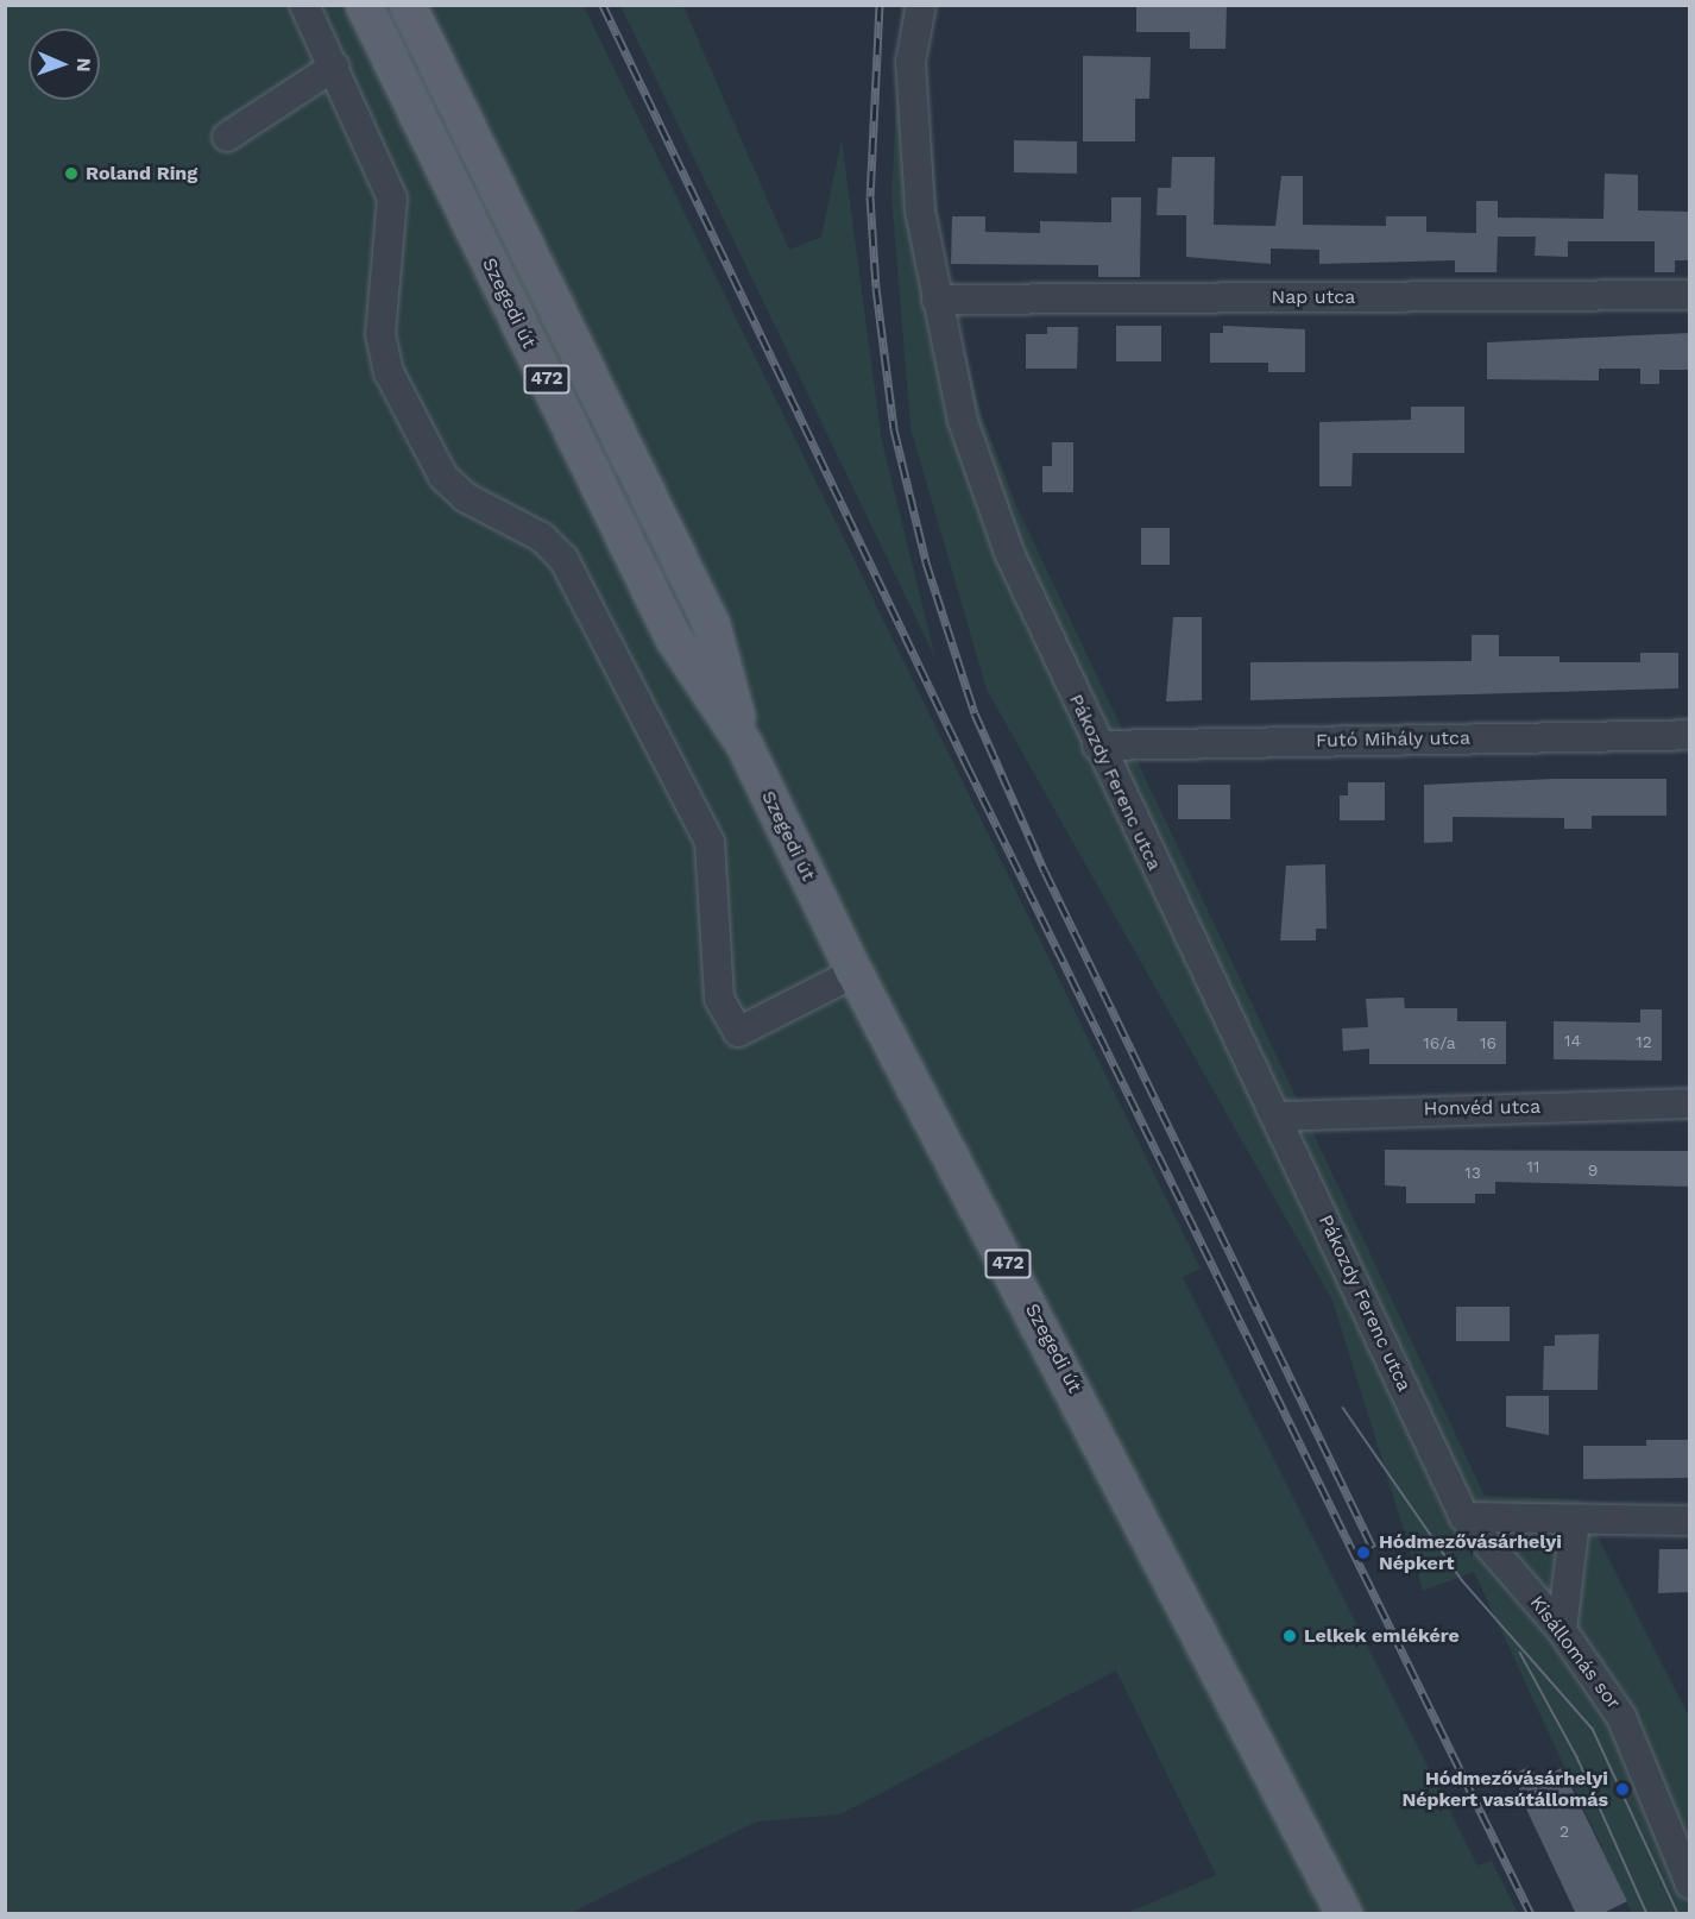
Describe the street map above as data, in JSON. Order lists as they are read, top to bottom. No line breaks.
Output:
{"streets":{"main road":["Szegedi út","472"],"street":["Nap utca","Futó Mihály utca","Pákozdy Ferenc utca","Honvéd utca","Kisállomás sor"]},"crossings":[["Nap utca","Pákozdy Ferenc utca"],["Futó Mihály utca","Pákozdy Ferenc utca"],["Pákozdy Ferenc utca","Honvéd utca"],["Pákozdy Ferenc utca","Kisállomás sor"]],"places":["Roland Ring","Hódmezővásárhelyi Népkert","Lelkek emlékére","Hódmezővásárhelyi Népkert vasútállomás"],"house_numbers":["14","12","16/a","16","11","9","13","2"],"north":"right"}
